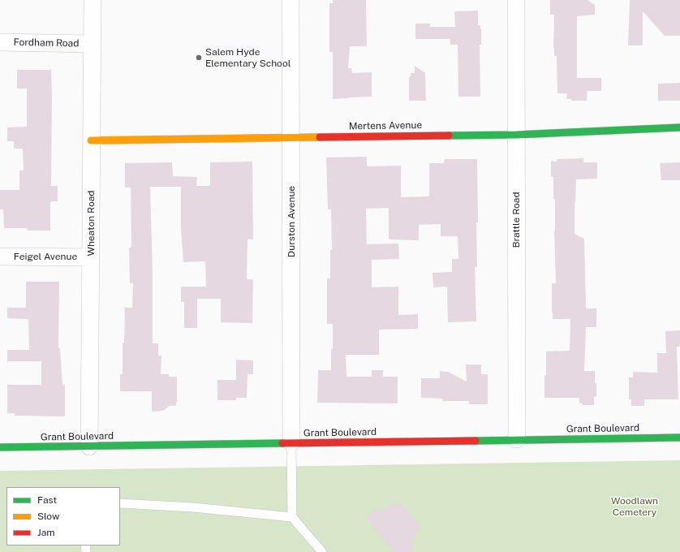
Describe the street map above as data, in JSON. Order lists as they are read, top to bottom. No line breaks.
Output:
{"streets":{"street":["Fordham Road","Mertens Avenue","Brattle Road","Durston Avenue","Wheaton Road","Feigel Avenue","Grant Boulevard"]},"crossings":[["Fordham Road","Wheaton Road"],["Mertens Avenue","Brattle Road"],["Mertens Avenue","Durston Avenue"],["Mertens Avenue","Wheaton Road"],["Brattle Road","Grant Boulevard"],["Durston Avenue","Grant Boulevard"],["Wheaton Road","Feigel Avenue"],["Wheaton Road","Grant Boulevard"]],"parks":["Woodlawn Cemetery"],"places":["Salem Hyde Elementary School"],"legend":["Fast","Slow","Jam"]}
